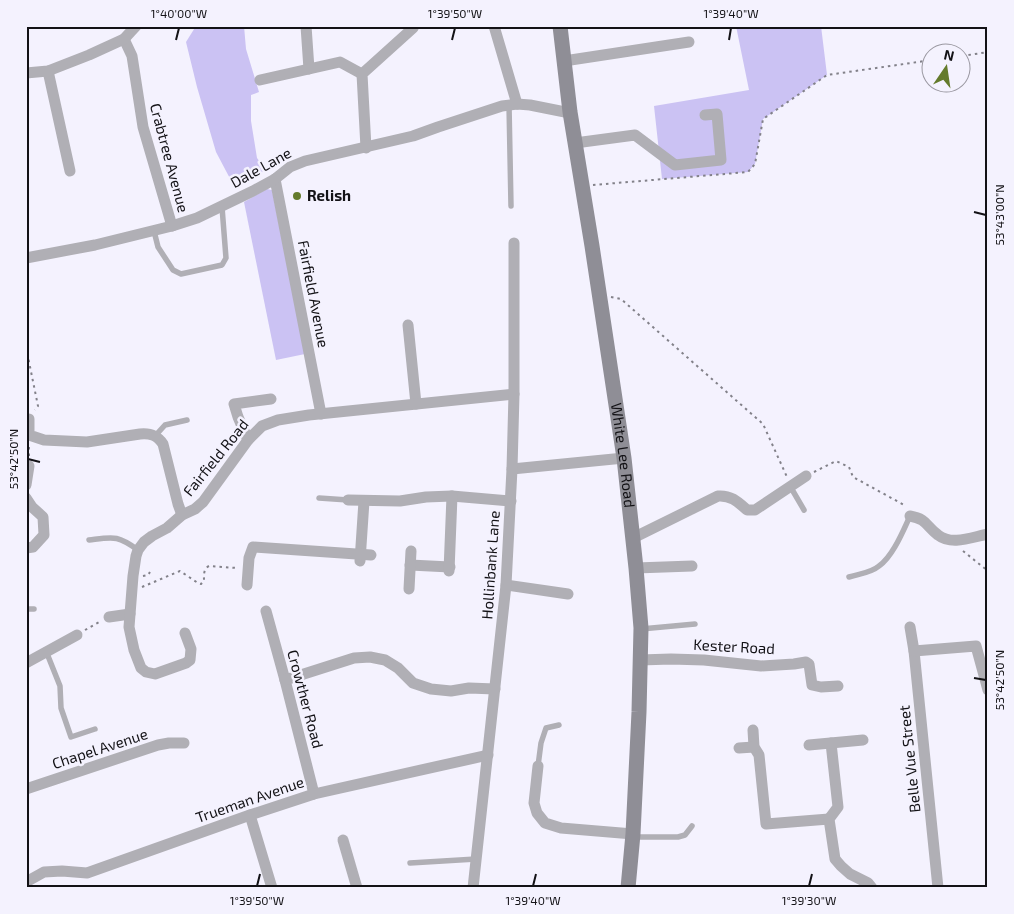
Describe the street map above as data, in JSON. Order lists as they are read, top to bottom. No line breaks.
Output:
{"streets":{"main road":["White Lee Road"],"street":["Crabtree Avenue","Dale Lane","Fairfield Avenue","Fairfield Road","Hollinbank Lane","Kester Road","Crowther Road","Chapel Avenue","Belle Vue Street","Trueman Avenue"]},"crossings":[["Crabtree Avenue","Dale Lane"],["Dale Lane","Fairfield Avenue"],["Dale Lane","White Lee Road"],["Fairfield Avenue","Fairfield Road"],["White Lee Road","Kester Road"],["Fairfield Road","Hollinbank Lane"],["Hollinbank Lane","Trueman Avenue"],["Crowther Road","Trueman Avenue"]],"places":["Relish"],"north":"top","coordinates":["1°40'00\"W","1°39'50\"W","1°39'40\"W","53°43'00\"N","53°42'50\"N","1°39'30\"W"]}
